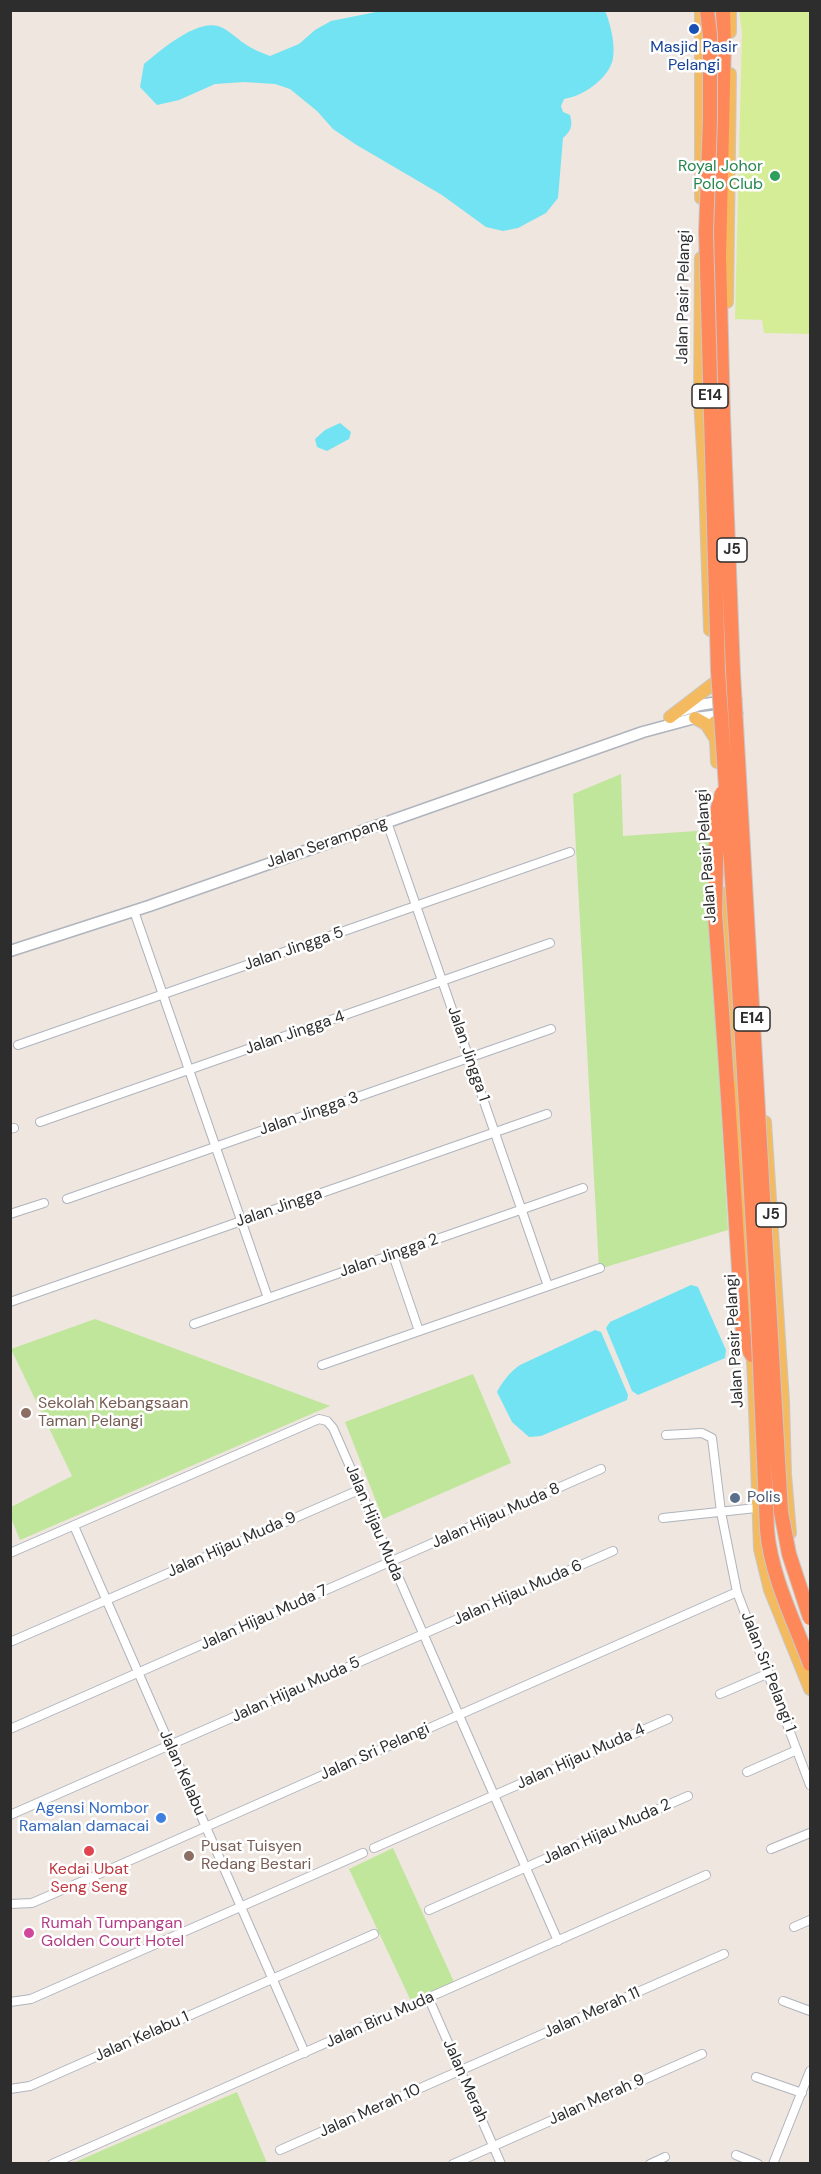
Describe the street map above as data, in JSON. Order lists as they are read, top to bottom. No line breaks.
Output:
{"streets":{"highway":["E14"],"main road":["Jalan Pasir Pelangi","J5","Jalan Serampang"],"street":["Jalan Jingga 5","Jalan Jingga 4","Jalan Jingga 1","Jalan Jingga 3","Jalan Jingga","Jalan Jingga 2","Jalan Hijau Muda 8","Jalan Hijau Muda","Jalan Hijau Muda 9","Jalan Hijau Muda 6","Jalan Hijau Muda 7","Jalan Sri Pelangi 1","Jalan Hijau Muda 5","Jalan Sri Pelangi","Jalan Hijau Muda 4","Jalan Kelabu","Jalan Hijau Muda 2","Jalan Merah 11","Jalan Biru Muda","Jalan Kelabu 1","Jalan Merah","Jalan Merah 9","Jalan Merah 10"]},"crossings":[["Jalan Pasir Pelangi","Jalan Serampang"],["J5","Jalan Serampang"],["Jalan Serampang","Jalan Jingga 1"],["Jalan Jingga 5","Jalan Jingga 1"],["Jalan Jingga 4","Jalan Jingga 1"],["Jalan Jingga 1","Jalan Jingga 3"],["Jalan Jingga 1","Jalan Jingga"],["Jalan Jingga 1","Jalan Jingga 2"],["Jalan Hijau Muda 8","Jalan Hijau Muda"],["Jalan Hijau Muda 8","Jalan Hijau Muda 7"],["Jalan Hijau Muda","Jalan Hijau Muda 9"],["Jalan Hijau Muda","Jalan Hijau Muda 6"],["Jalan Hijau Muda","Jalan Hijau Muda 7"],["Jalan Hijau Muda","Jalan Hijau Muda 5"],["Jalan Hijau Muda","Jalan Sri Pelangi"],["Jalan Hijau Muda","Jalan Hijau Muda 4"],["Jalan Hijau Muda","Jalan Kelabu"],["Jalan Hijau Muda","Jalan Hijau Muda 2"],["Jalan Hijau Muda","Jalan Biru Muda"],["Jalan Hijau Muda 9","Jalan Kelabu"],["Jalan Hijau Muda 6","Jalan Hijau Muda 5"],["Jalan Hijau Muda 7","Jalan Kelabu"],["Jalan Sri Pelangi 1","Jalan Sri Pelangi"],["Jalan Hijau Muda 5","Jalan Kelabu"],["Jalan Sri Pelangi","Jalan Kelabu"],["Jalan Kelabu","Jalan Biru Muda"],["Jalan Kelabu","Jalan Kelabu 1"],["Jalan Merah 11","Jalan Merah"],["Jalan Merah 11","Jalan Merah 10"],["Jalan Biru Muda","Jalan Merah"],["Jalan Merah","Jalan Merah 9"],["Jalan Merah","Jalan Merah 10"]],"places":["Masjid Pasir Pelangi","Royal Johor Polo Club","Sekolah Kebangsaan Taman Pelangi","Polis","Agensi Nombor Ramalan damacai","Kedai Ubat Seng Seng","Pusat Tuisyen Redang Bestari","Rumah Tumpangan Golden Court Hotel"]}
